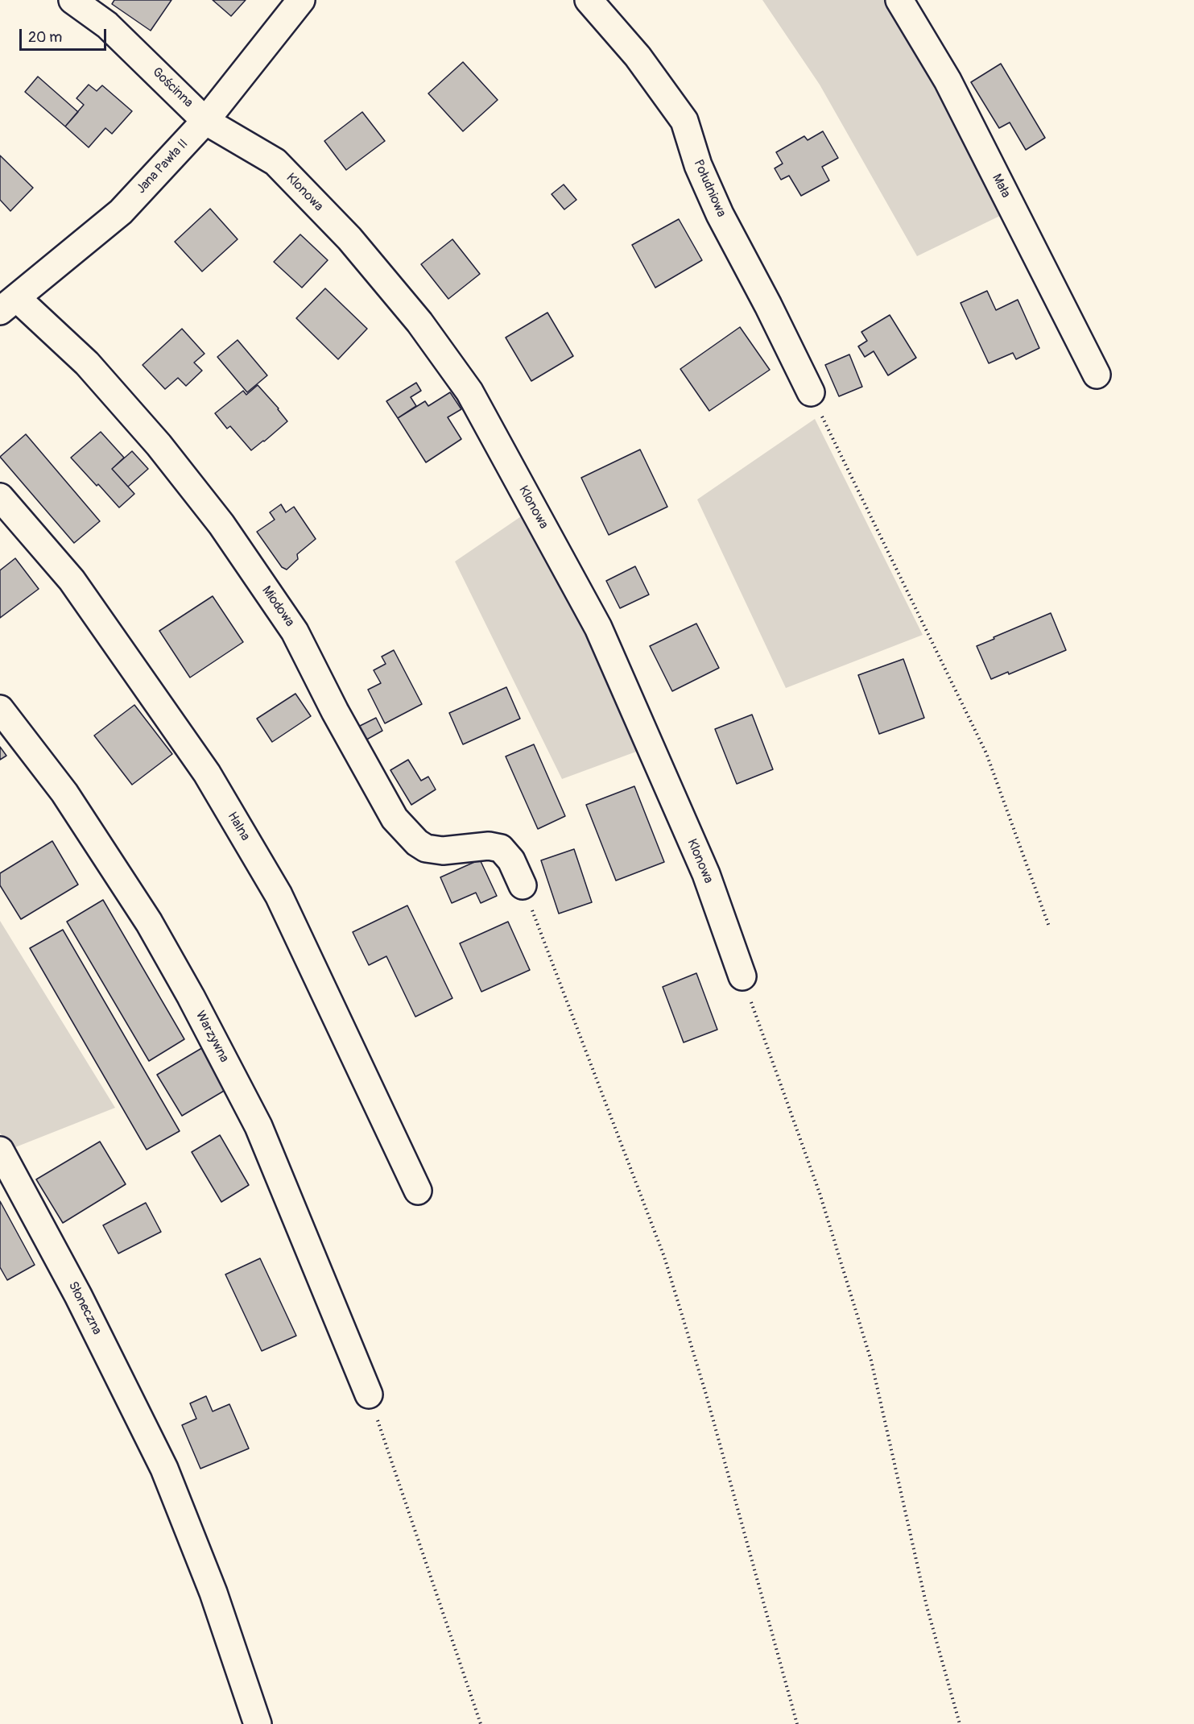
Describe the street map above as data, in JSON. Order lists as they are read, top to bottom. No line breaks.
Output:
{"streets":{"street":["Gościnna","Jana Pawła II","Mała","Południowa","Klonowa","Miodowa","Halna","Warzywna","Słoneczna"]},"crossings":[["Gościnna","Jana Pawła II"],["Gościnna","Klonowa"],["Jana Pawła II","Klonowa"],["Jana Pawła II","Miodowa"]],"scale_bar":"20 m"}
